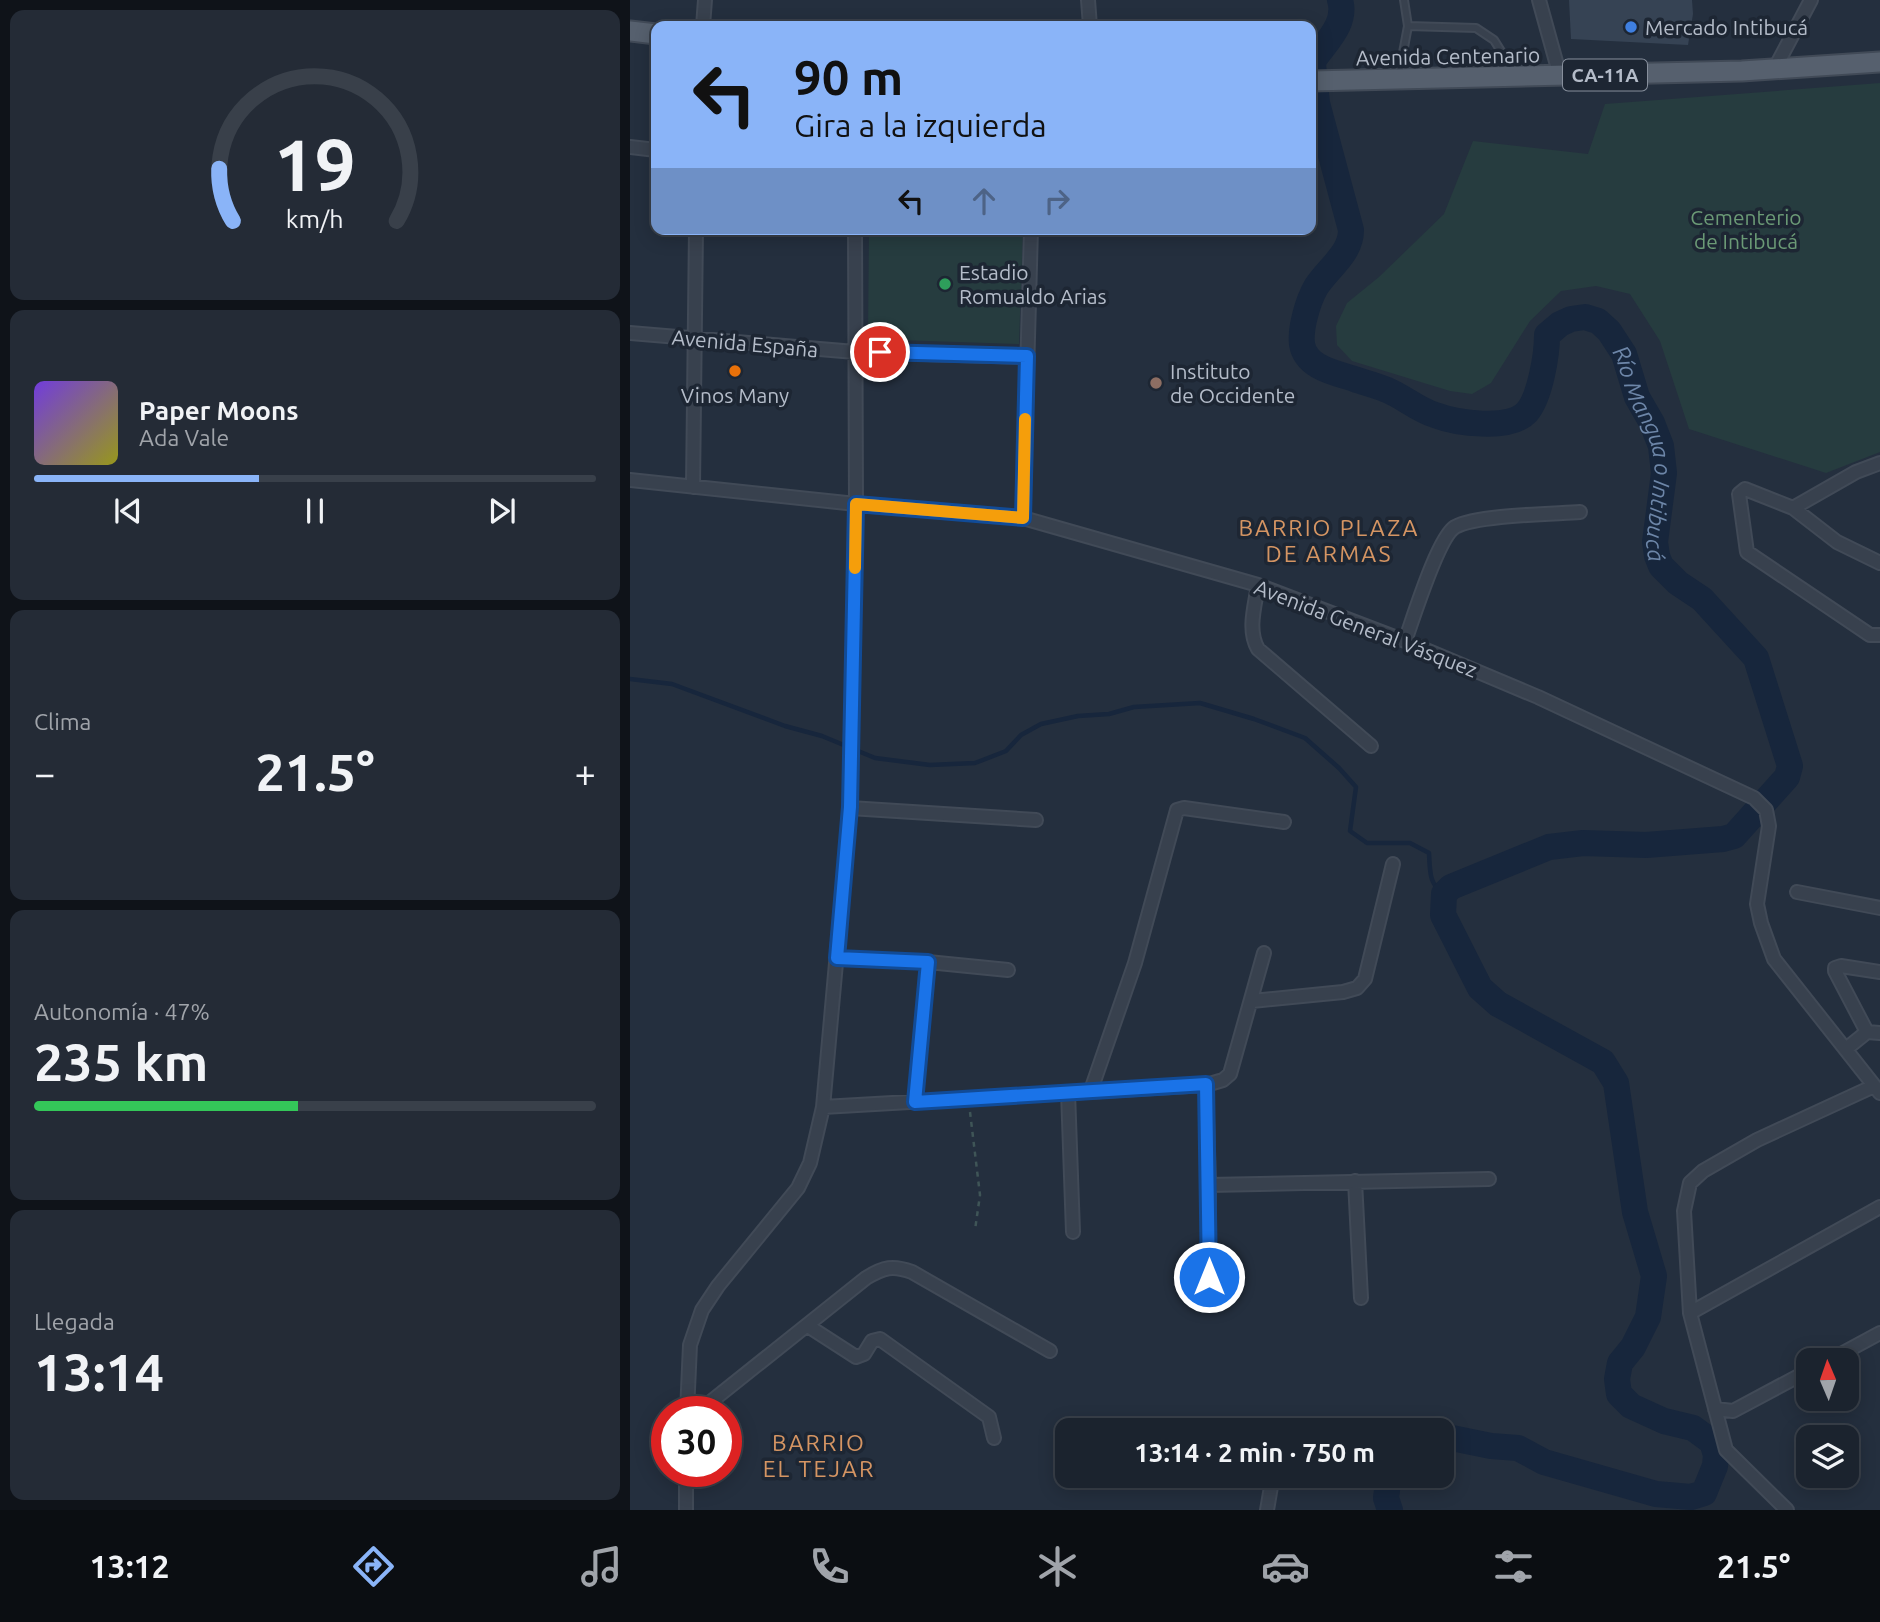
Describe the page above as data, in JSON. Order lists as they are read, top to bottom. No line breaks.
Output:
{"streets":{"main road":["Avenida Centenario","CA-11A"],"street":["Avenida España","Avenida General Vásquez"]},"districts":["BARRIO PLAZA DE ARMAS","BARRIO EL TEJAR"],"water":["Río Mangua o Intibucá"],"parks":["Cementerio de Intibucá"],"places":["Mercado Intibucá","Estadio Romualdo Arias","Vinos Many","Instituto de Occidente"],"north":"top","page":{"turn":["90 m","Gira a la izquierda"],"song":["Paper Moons","Ada Vale"],"tile":["Clima",["Autonomía · 47%","235 km"],["Llegada","13:14"]],"heat":["−","21.5°","+"],"limit":"30","trip":"13:14 · 2 min · 750 m","tabs":["13:12","21.5°"],"gauge":["19","km/h"]}}
